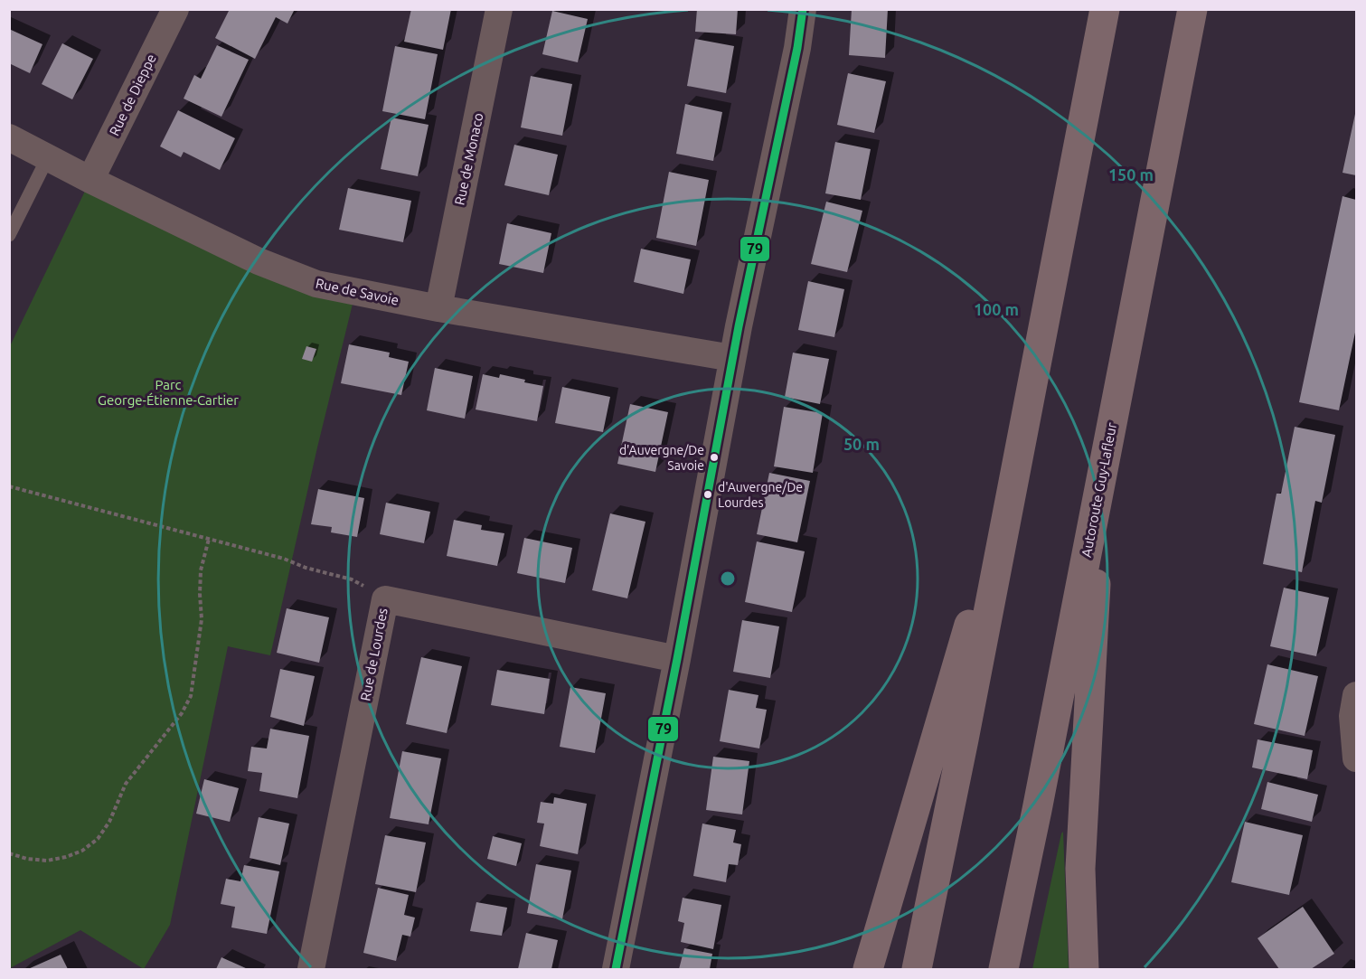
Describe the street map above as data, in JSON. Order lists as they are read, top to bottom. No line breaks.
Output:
{"streets":{"highway":["Autoroute Guy-Lafleur"],"street":["Rue de Dieppe","Rue de Monaco","Rue de Savoie","Rue de Lourdes"]},"crossings":[["Rue de Dieppe","Rue de Savoie"],["Rue de Monaco","Rue de Savoie"]],"parks":["Parc George-Étienne-Cartier"],"places":["d'Auvergne/De Savoie","d'Auvergne/De Lourdes"],"lines":["transit line 79"],"rings":["150 m","100 m","50 m"]}
